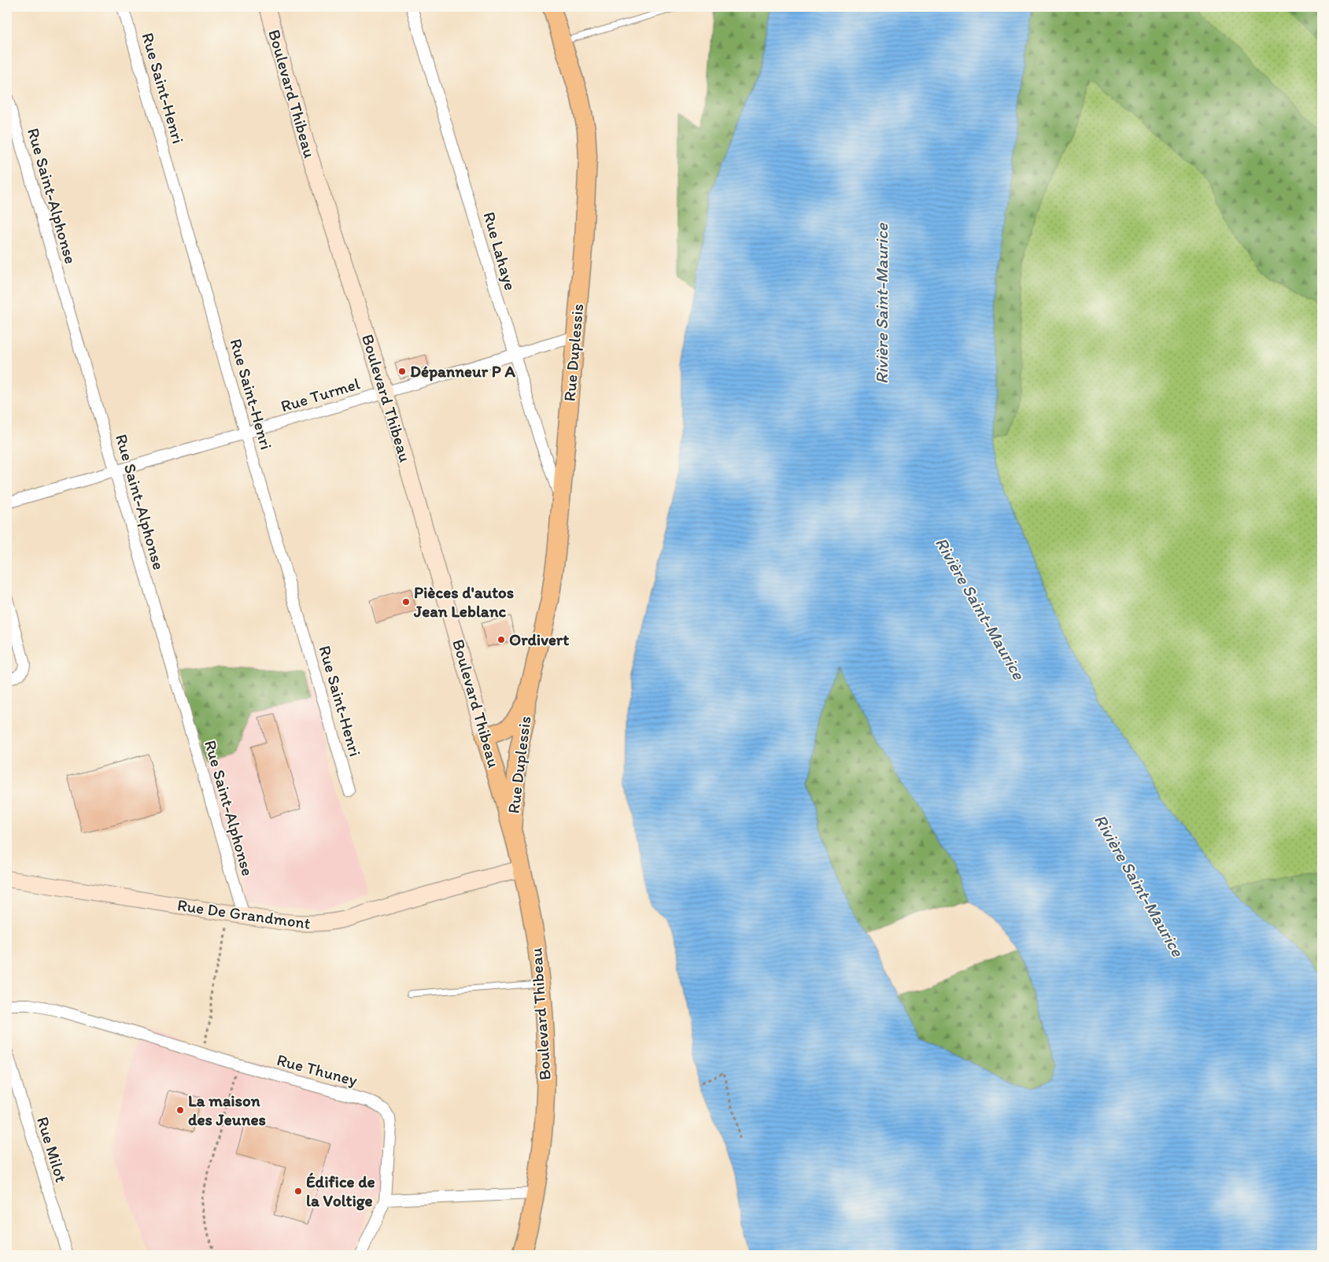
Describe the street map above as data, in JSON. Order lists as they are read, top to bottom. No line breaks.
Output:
{"streets":{"main road":["Boulevard Thibeau","Rue Duplessis"],"street":["Rue Saint-Henri","Rue Saint-Alphonse","Rue Lahaye","Rue Turmel","Rue De Grandmont","Rue Thuney","Rue Milot"]},"crossings":[["Rue Saint-Henri","Rue Turmel"],["Boulevard Thibeau","Rue Duplessis"],["Boulevard Thibeau","Rue Turmel"],["Boulevard Thibeau","Rue De Grandmont"],["Rue Saint-Alphonse","Rue Turmel"],["Rue Saint-Alphonse","Rue De Grandmont"],["Rue Lahaye","Rue Duplessis"],["Rue Lahaye","Rue Turmel"],["Rue Duplessis","Rue Turmel"]],"water":["Rivière Saint-Maurice"],"places":["Dépanneur P A","Pièces d'autos Jean Leblanc","Ordivert","La maison des Jeunes","Édifice de la Voltige"]}
